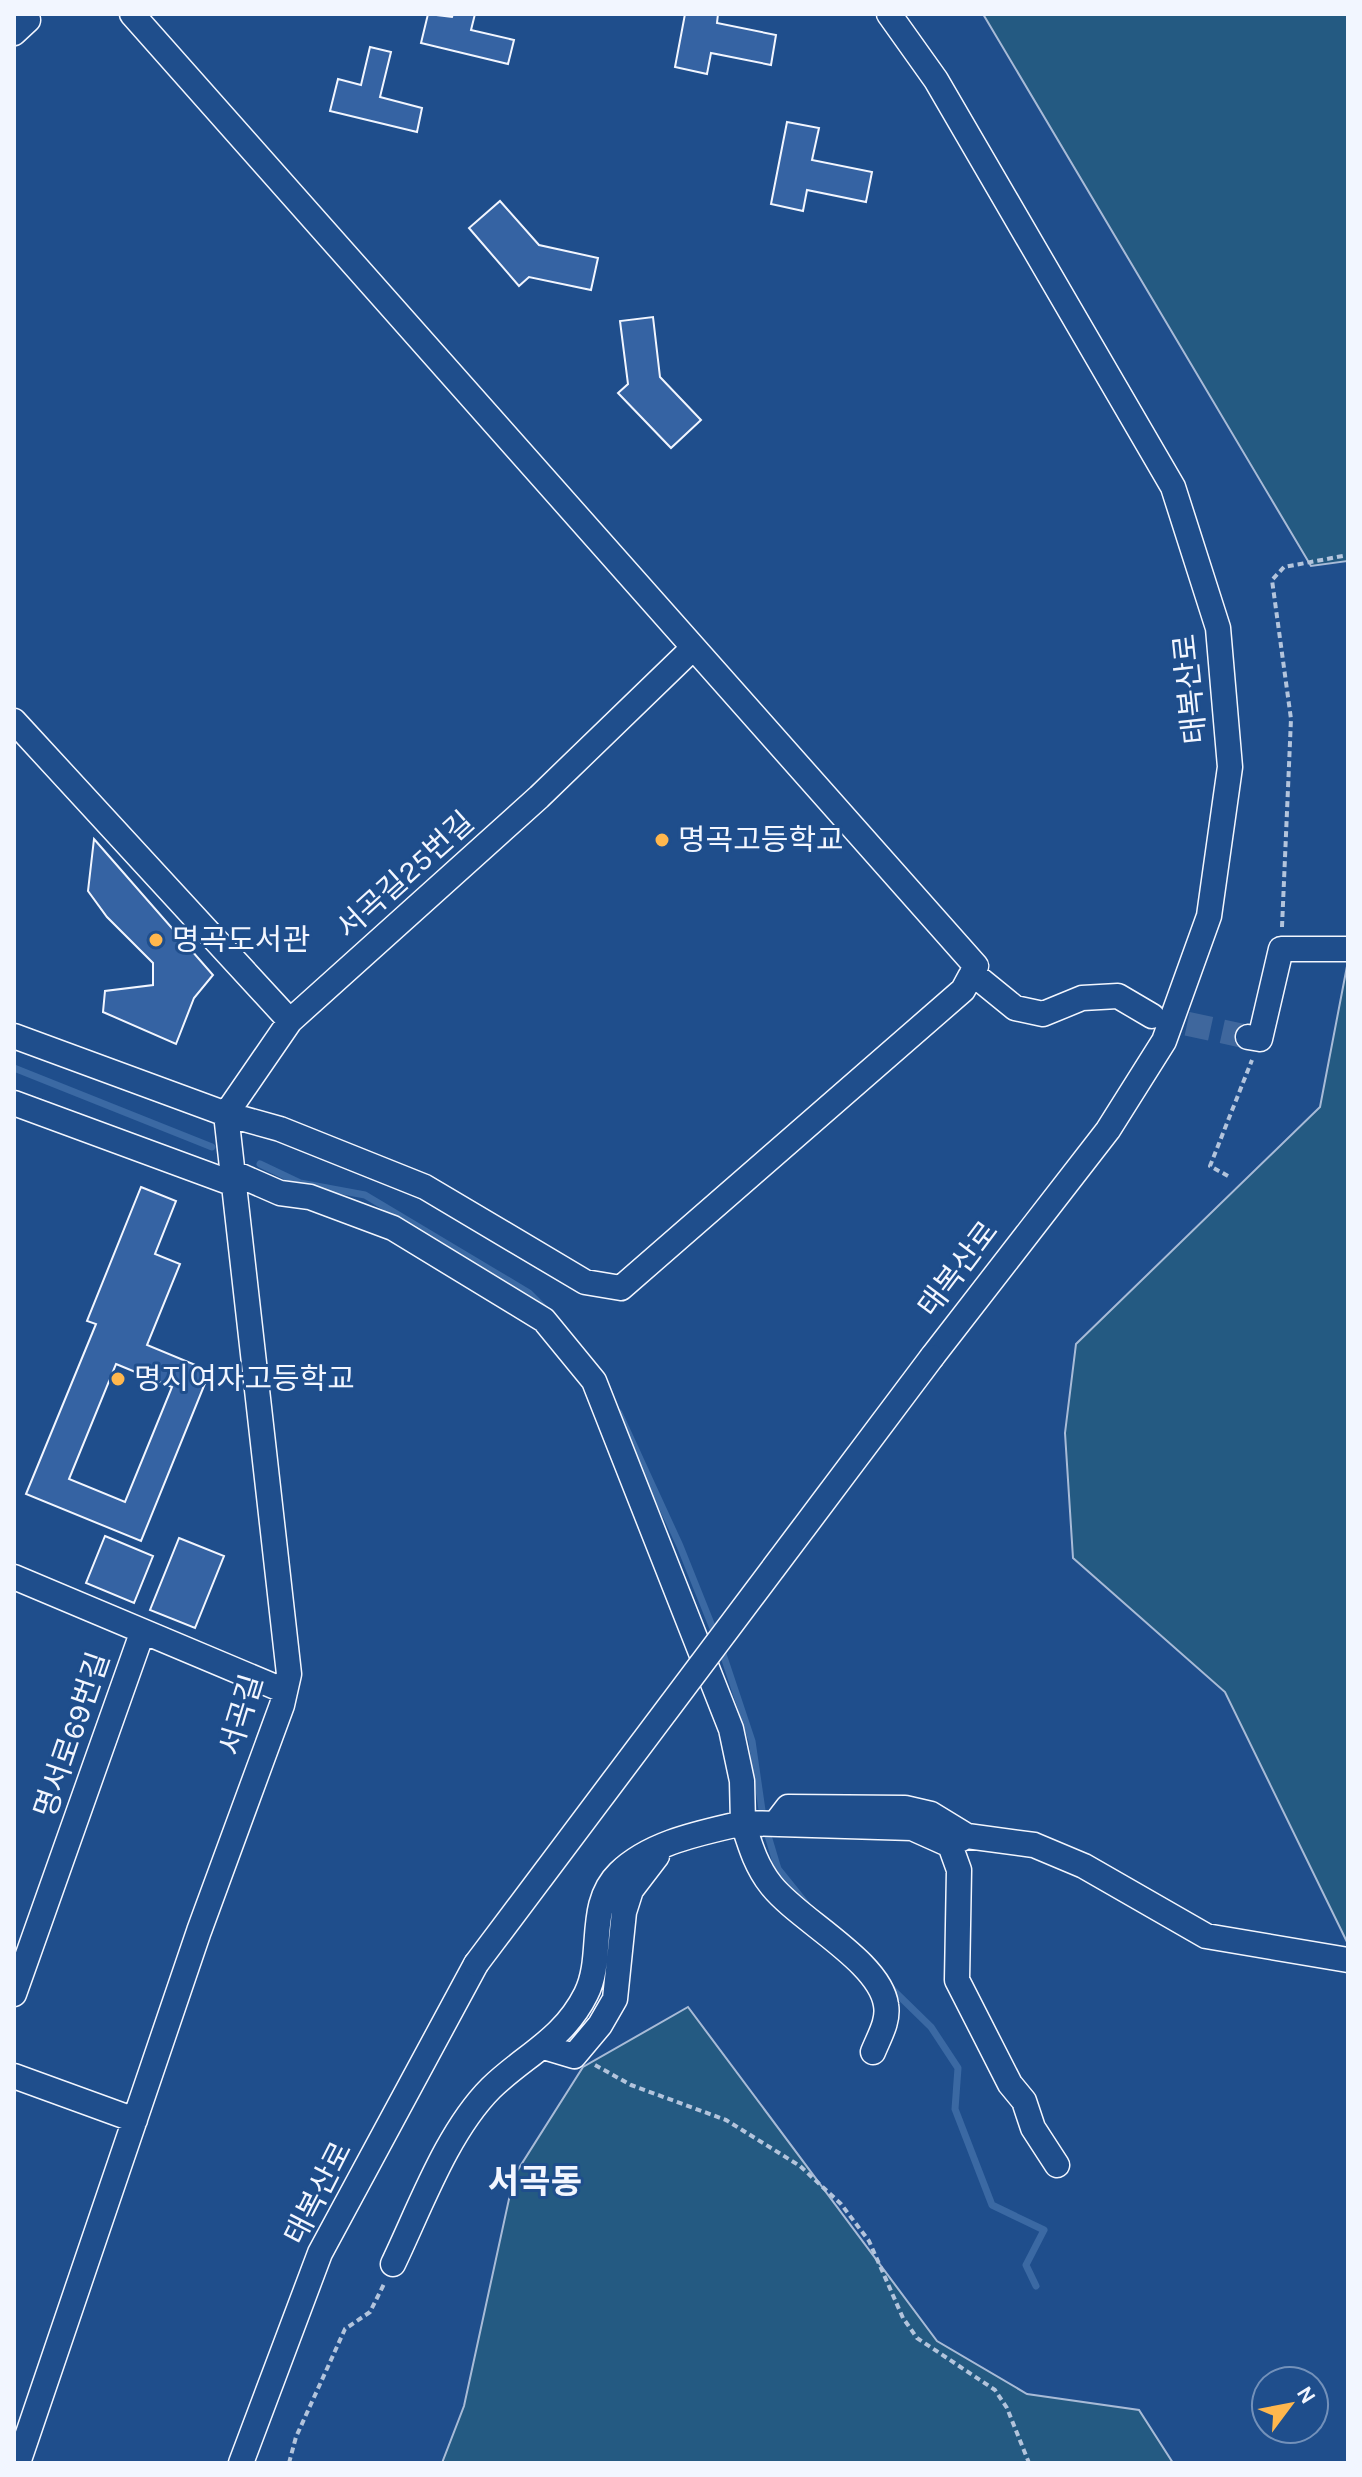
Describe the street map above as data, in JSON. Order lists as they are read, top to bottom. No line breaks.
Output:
{"streets":{"street":["태복산로","서곡길25번길","서곡길","명서로69번길"]},"crossings":[["서곡길","명서로69번길"]],"districts":["서곡동"],"places":["명곡고등학교","명곡도서관","명지여자고등학교"],"north":"top right"}
